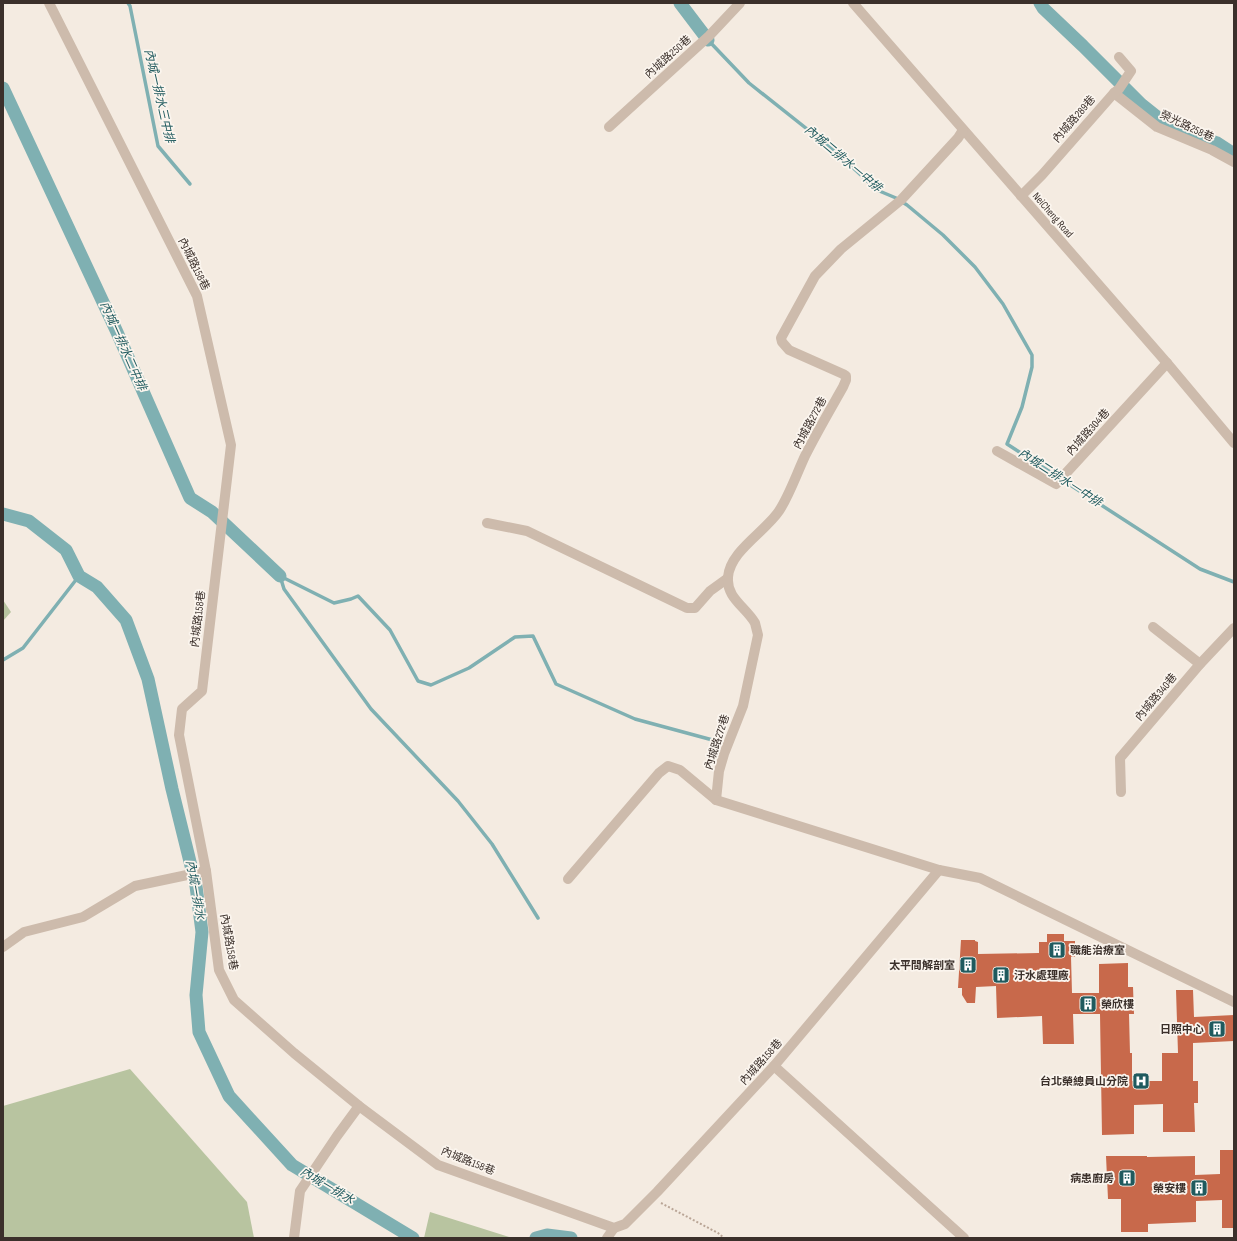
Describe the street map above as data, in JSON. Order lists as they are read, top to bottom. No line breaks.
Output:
{"streets":{"street":["內城路250巷","內城路289巷","榮光路258巷","NeiCheng Road","內城路158巷","內城路272巷","內城路304巷","內城路340巷"]},"crossings":[["內城路289巷","榮光路258巷"],["內城路289巷","NeiCheng Road"],["NeiCheng Road","內城路272巷"],["NeiCheng Road","內城路304巷"]],"water":["內城一排水三中排","內城二排水一中排","內城一排水二中排","內城一排水"],"places":{"building":["職能治療室","太平間解剖室","汙水處理廠","榮欣樓","日照中心","病患廚房","榮安樓"],"hospital":["台北榮總員山分院"]}}
